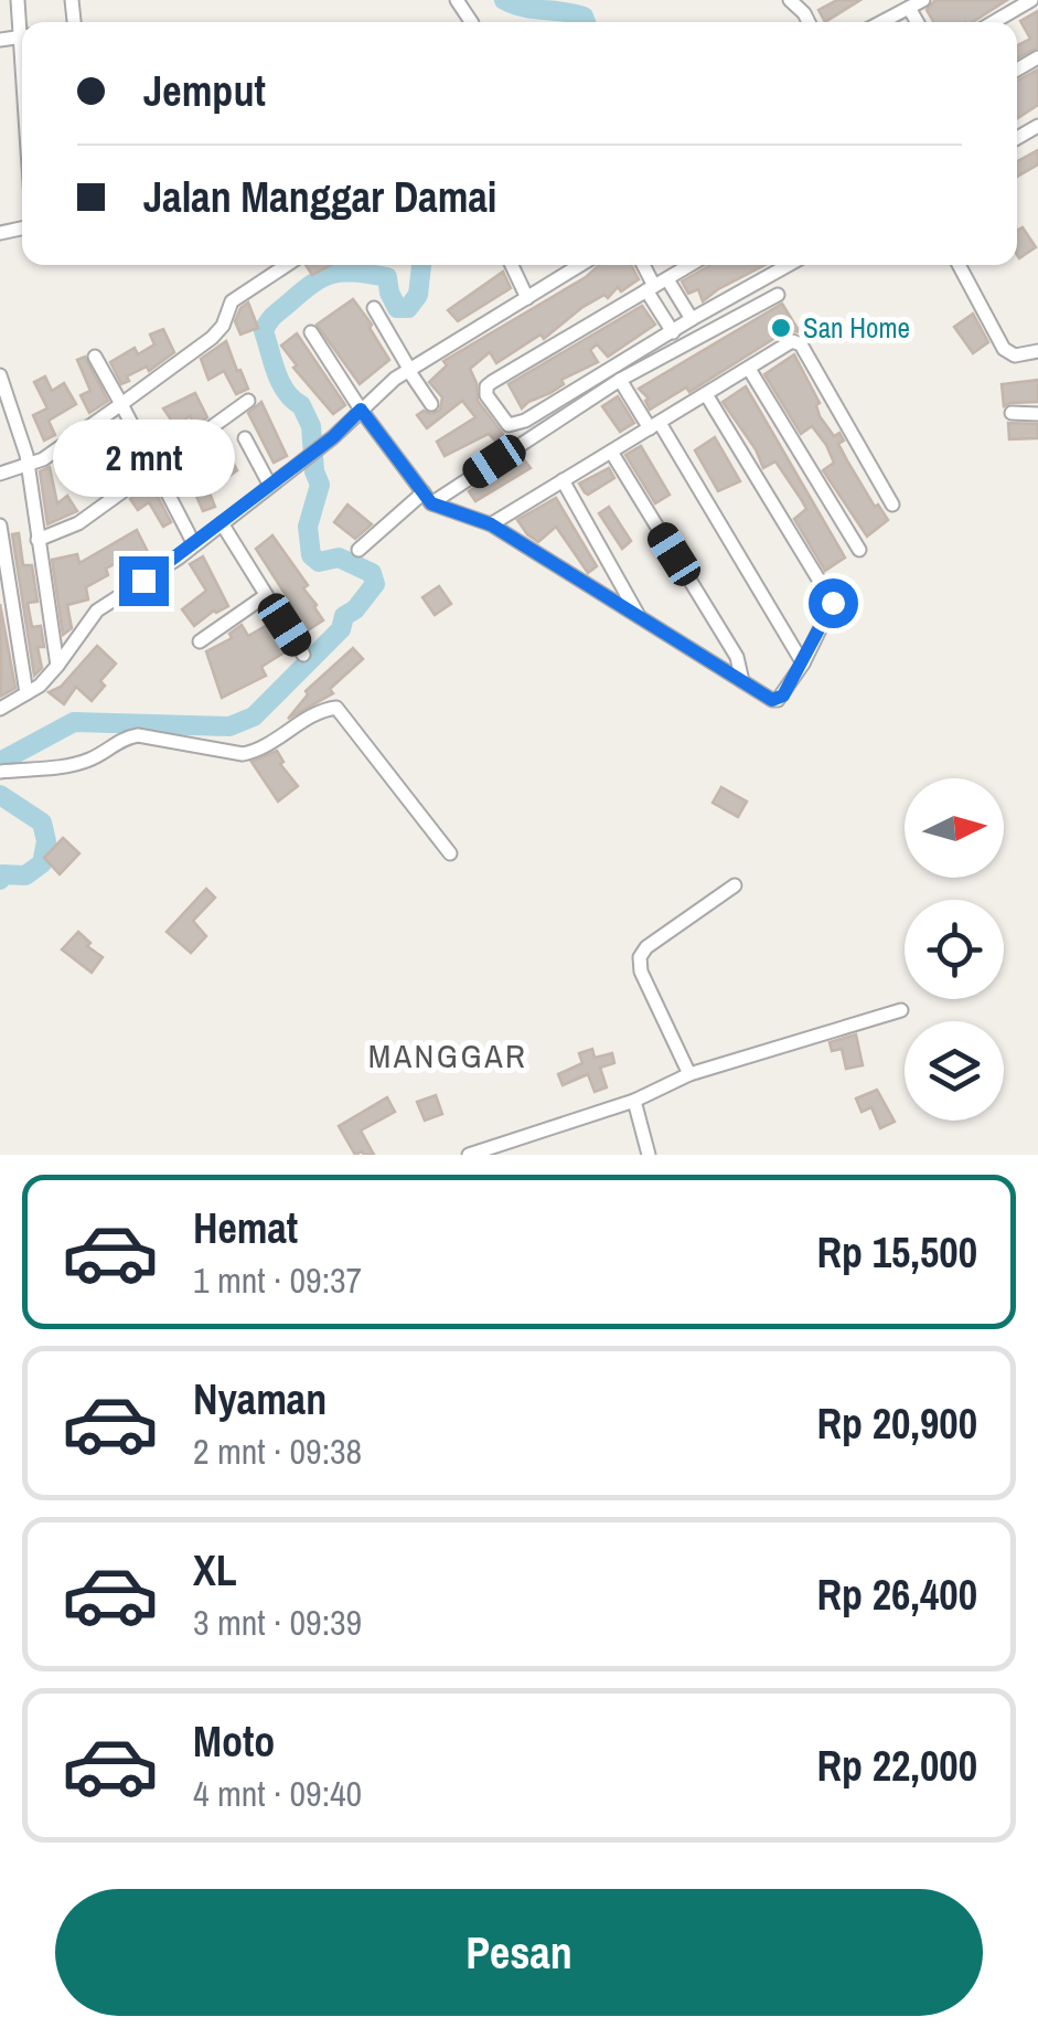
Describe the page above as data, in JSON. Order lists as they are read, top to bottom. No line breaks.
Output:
{"districts":["MANGGAR"],"places":["San Home"],"north":"right","page":{"banner":["Jemput","Jalan Manggar Damai"],"bubble":"2 mnt","list":[{"name":"Hemat","note":"1 mnt · 09:37","value":"Rp 15,500"},{"name":"Nyaman","note":"2 mnt · 09:38","value":"Rp 20,900"},{"name":"XL","note":"3 mnt · 09:39","value":"Rp 26,400"},{"name":"Moto","note":"4 mnt · 09:40","value":"Rp 22,000"}],"buttons":"Pesan"}}
